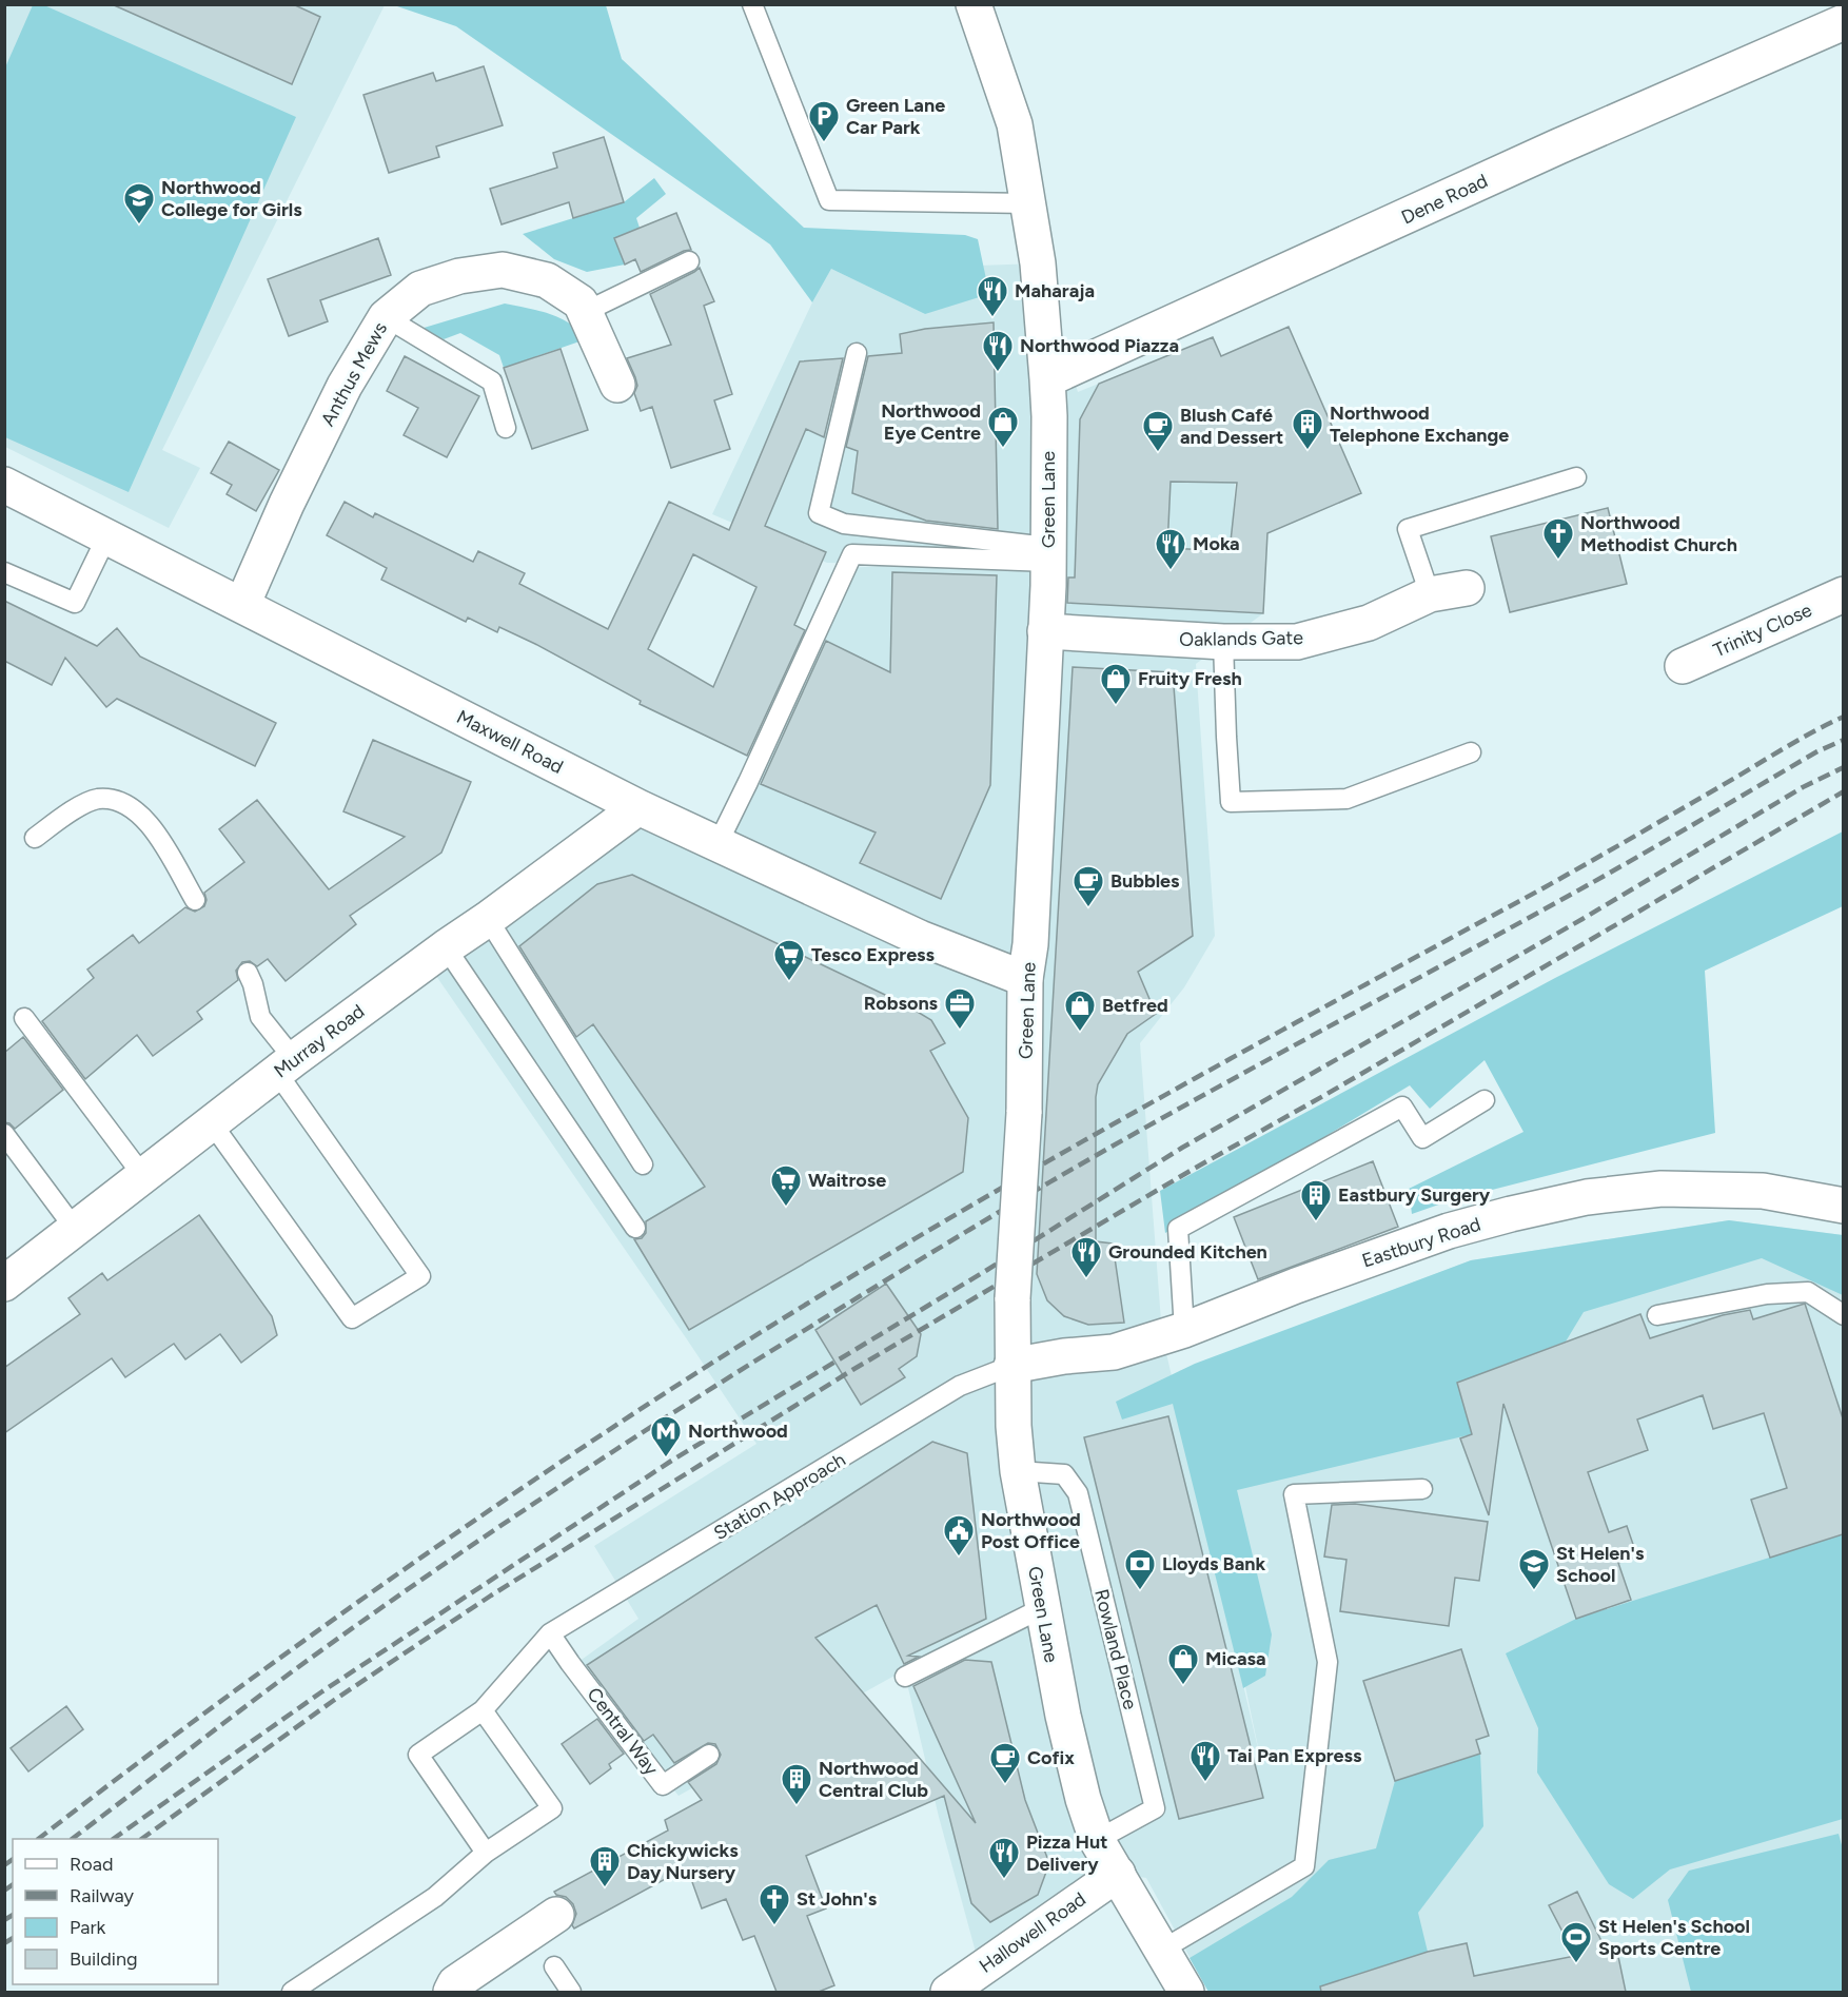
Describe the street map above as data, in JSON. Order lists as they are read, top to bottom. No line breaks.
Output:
{"streets":{"street":["Dene Road","Anthus Mews","Green Lane","Trinity Close","Oaklands Gate","Maxwell Road","Murray Road","Eastbury Road","Hallowell Road"],"lane":["Station Approach","Rowland Place","Central Way"]},"crossings":[["Dene Road","Green Lane"],["Anthus Mews","Maxwell Road"],["Green Lane","Oaklands Gate"],["Green Lane","Maxwell Road"],["Green Lane","Eastbury Road"],["Green Lane","Station Approach"],["Green Lane","Rowland Place"],["Green Lane","Hallowell Road"],["Maxwell Road","Murray Road"],["Eastbury Road","Station Approach"],["Station Approach","Central Way"]],"places":{"parking":["Green Lane Car Park"],"school or university":["Northwood College for Girls","St Helen's School"],"restaurant":["Maharaja","Northwood Piazza","Moka","Grounded Kitchen","Tai Pan Express","Pizza Hut Delivery"],"shop":["Northwood Eye Centre","Fruity Fresh","Betfred","Micasa"],"building":["Northwood Telephone Exchange","Eastbury Surgery","Northwood Central Club","Chickywicks Day Nursery"],"cafe":["Blush Café and Dessert","Bubbles","Cofix"],"church":["Northwood Methodist Church","St John's"],"supermarket":["Tesco Express","Waitrose"],"office":["Robsons"],"metro station":["Northwood"],"public building":["Northwood Post Office"],"bank":["Lloyds Bank"],"sports":["St Helen's School Sports Centre"]},"legend":["Road","Railway","Park","Building"]}
